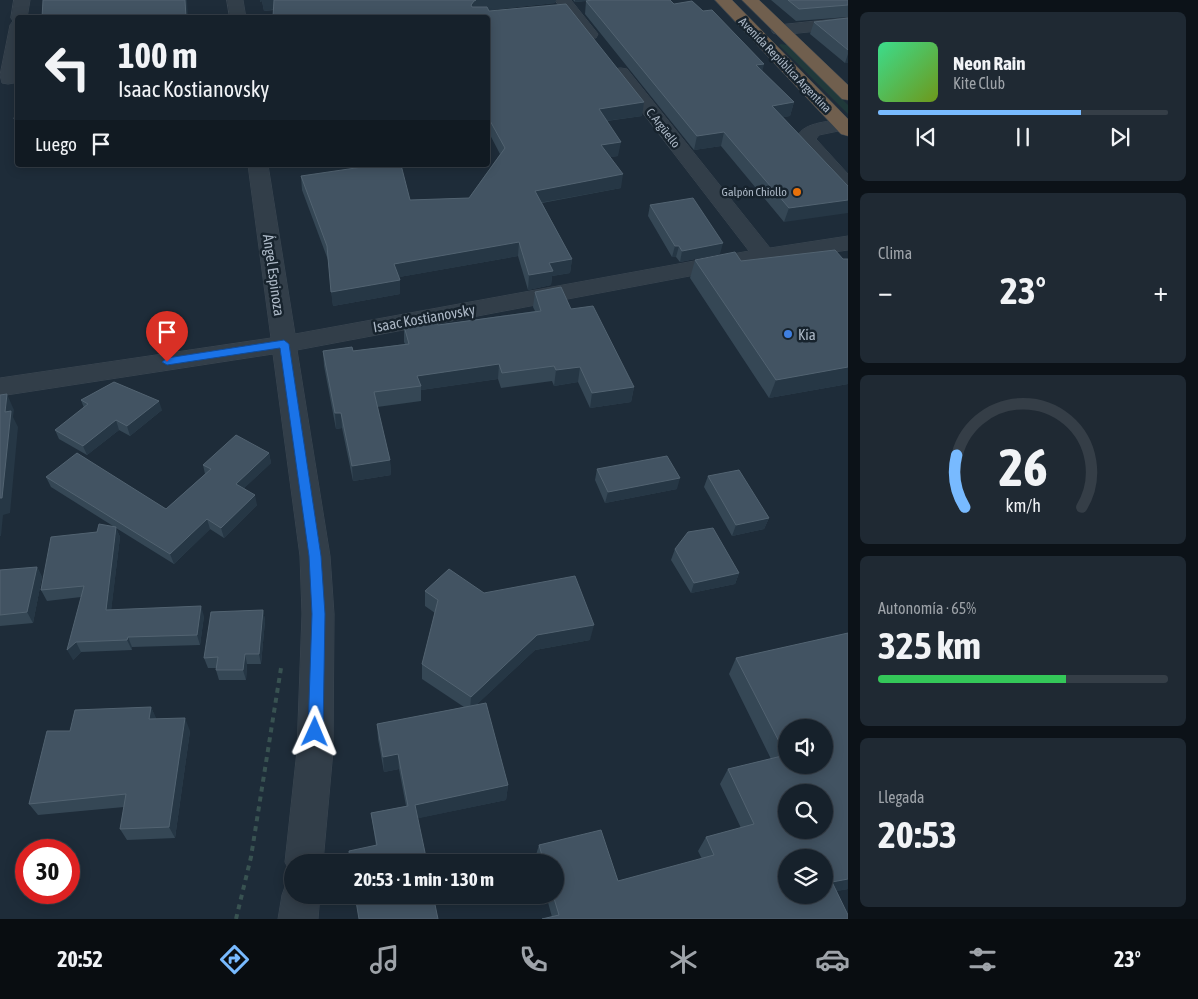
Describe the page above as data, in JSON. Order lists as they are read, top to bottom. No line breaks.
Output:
{"streets":{"highway":["Avenida República Argentina"],"street":["C. Argüello","Ángel Espinoza","Isaac Kostianovsky"]},"crossings":[["C. Argüello","Isaac Kostianovsky"],["Ángel Espinoza","Isaac Kostianovsky"]],"places":["Galpón Chiollo","Kia"],"page":{"turn":["100 m","Isaac Kostianovsky"],"song":["Neon Rain","Kite Club"],"then":"Luego","tile":["Clima",["Autonomía · 65%","325 km"],["Llegada","20:53"]],"heat":["−","23°","+"],"limit":"30","trip":"20:53 · 1 min · 130 m","tabs":["20:52","23°"],"gauge":["26","km/h"]}}
